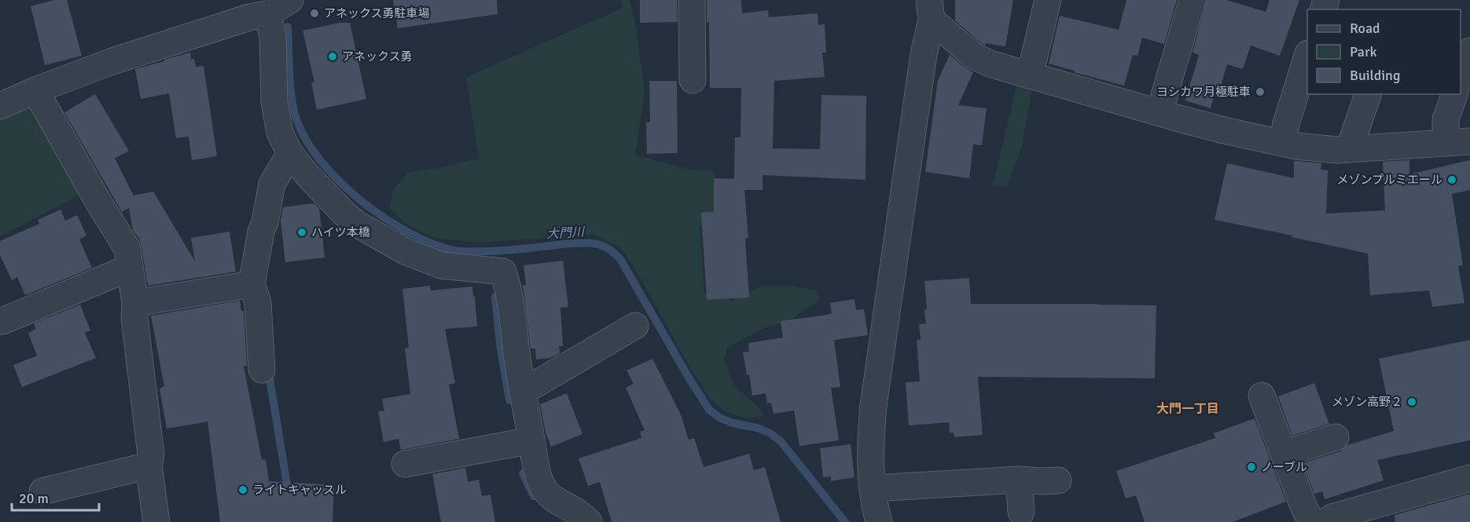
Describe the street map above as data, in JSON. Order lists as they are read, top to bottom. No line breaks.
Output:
{"districts":["大門一丁目"],"water":["大門川"],"places":["アネックス勇駐車場","アネックス勇","ヨシカワ月極駐車","メゾンプルミエール","ハイツ本橋","メゾン高野２","ノーブル","ライトキャッスル"],"legend":["Road","Park","Building"],"scale_bar":"20 m"}
